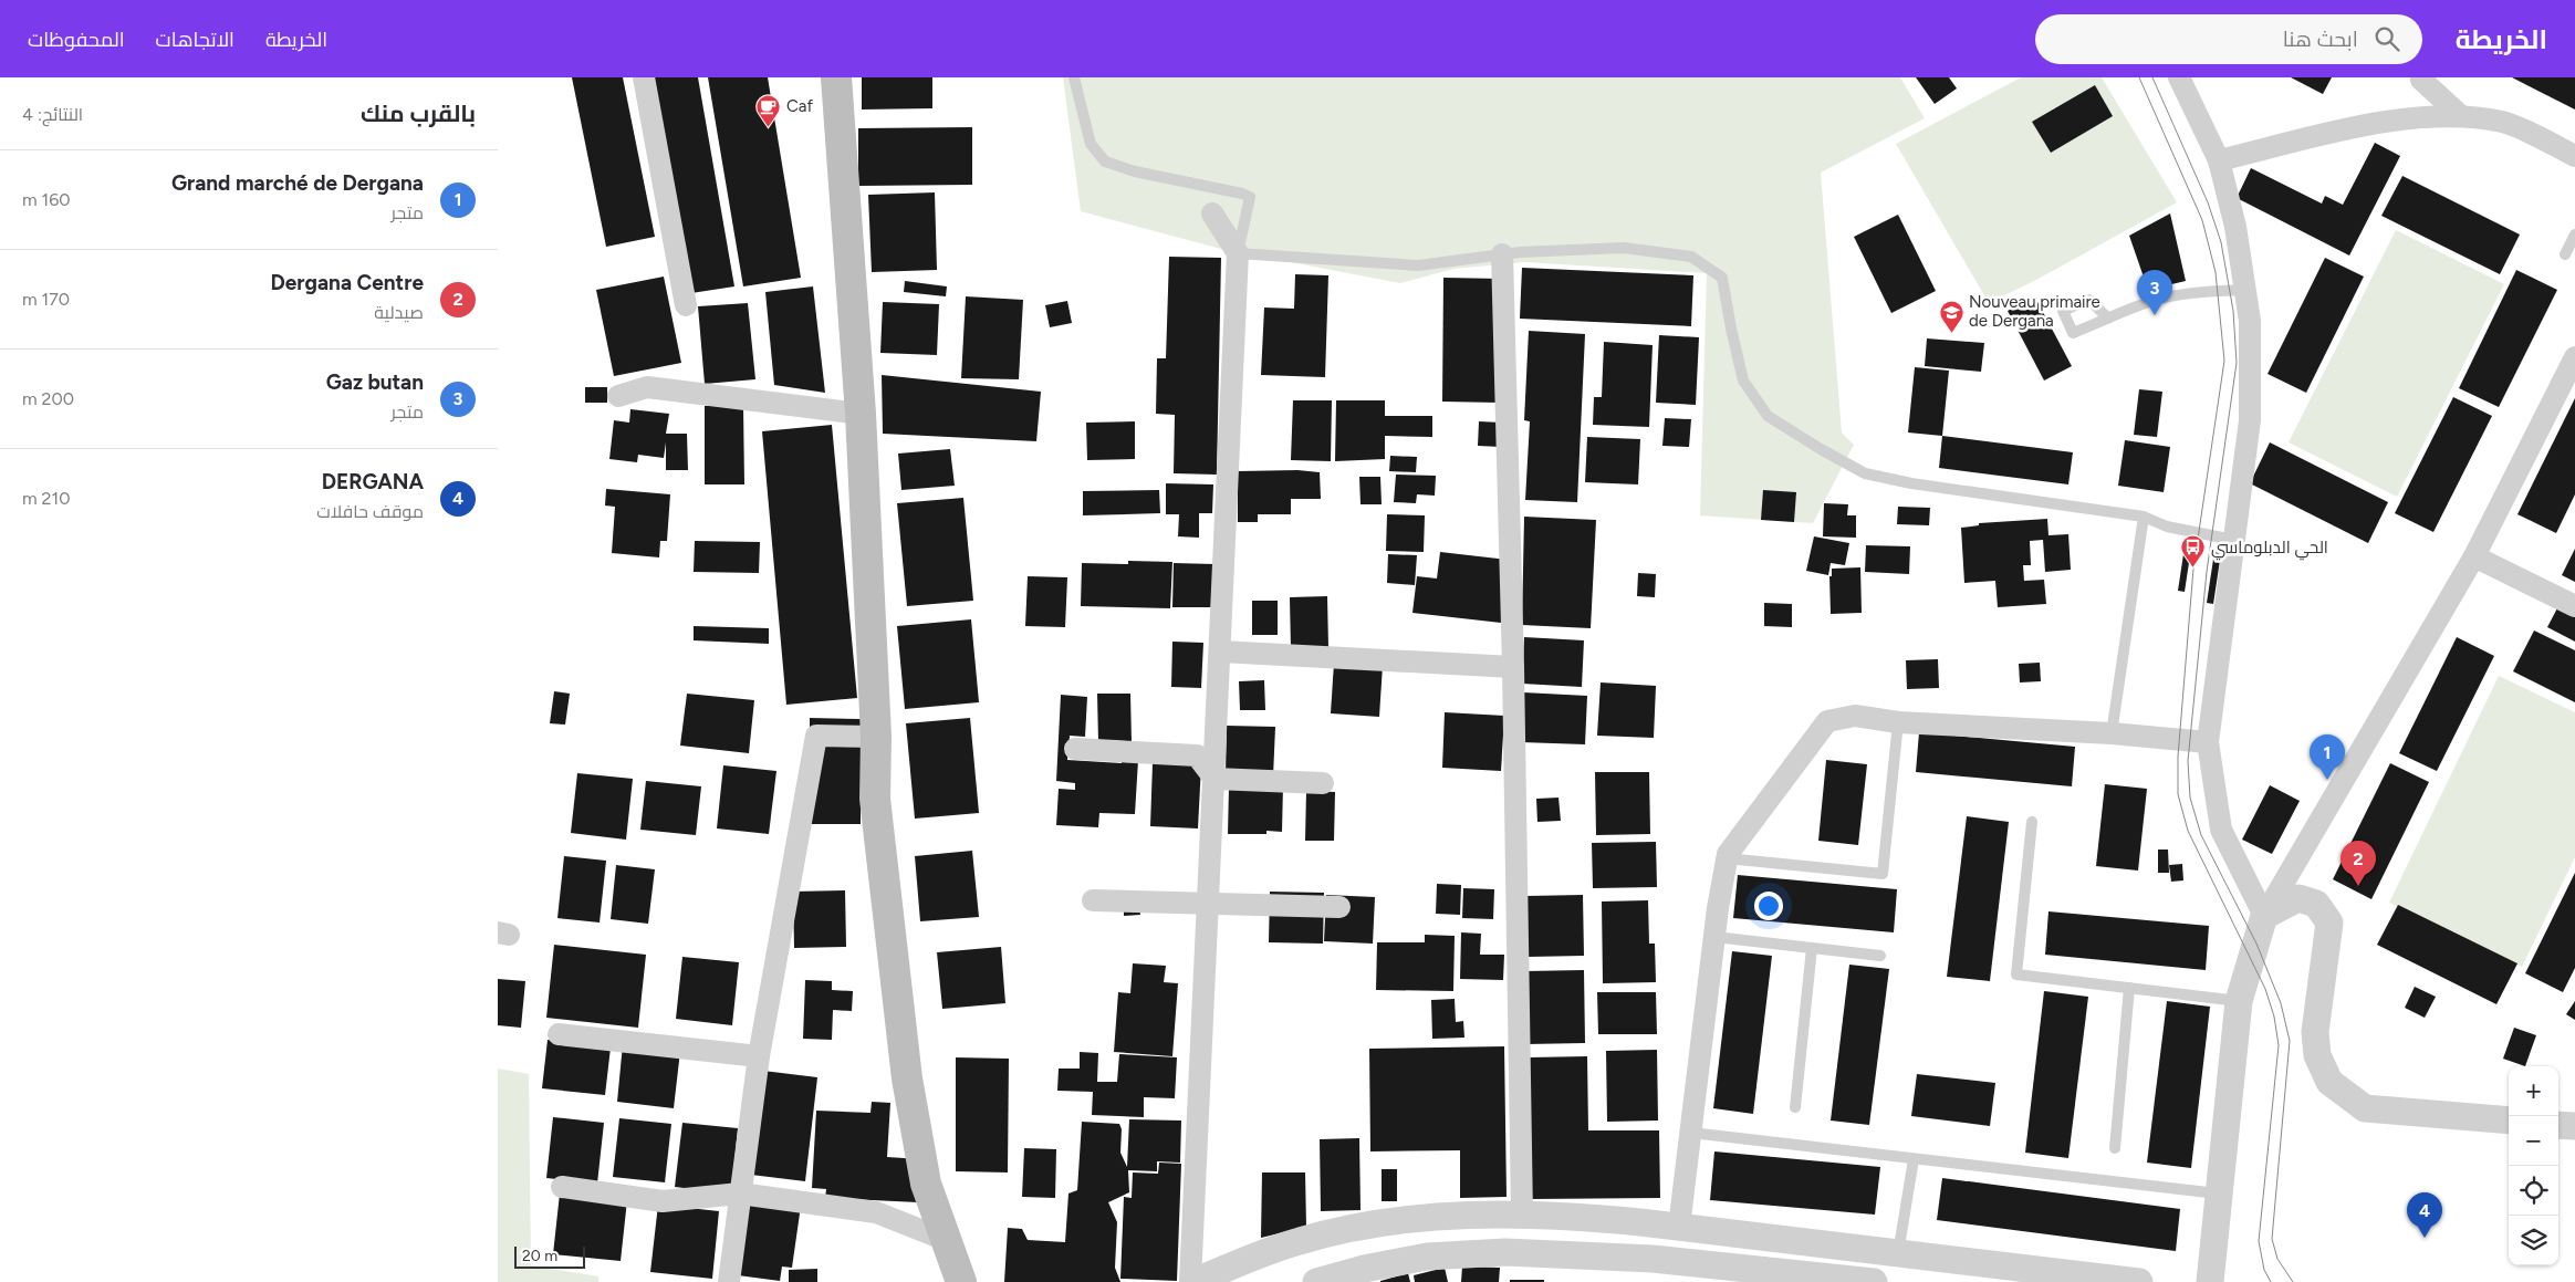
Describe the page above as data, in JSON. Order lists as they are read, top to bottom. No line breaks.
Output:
{"places":{"cafe":["Caf"],"school or university":["Nouveau primaire de Dergana"],"bus stop":["الحي الدبلوماسي"]},"scale_bar":"20 m","page":{"header":"الخريطة","search":"ابحث هنا","nav":["الخريطة","الاتجاهات","المحفوظات"],"heading":["بالقرب منك","النتائج: 4"],"list":[{"mark":"1","name":"Grand marché de Dergana","note":"متجر","value":"160 m"},{"mark":"2","name":"Dergana Centre","note":"صيدلية","value":"170 m"},{"mark":"3","name":"Gaz butan","note":"متجر","value":"200 m"},{"mark":"4","name":"DERGANA","note":"موقف حافلات","value":"210 m"}],"pins":["3","1","2","4"],"map_buttons":["+","−"],"scale":"20 m"}}
